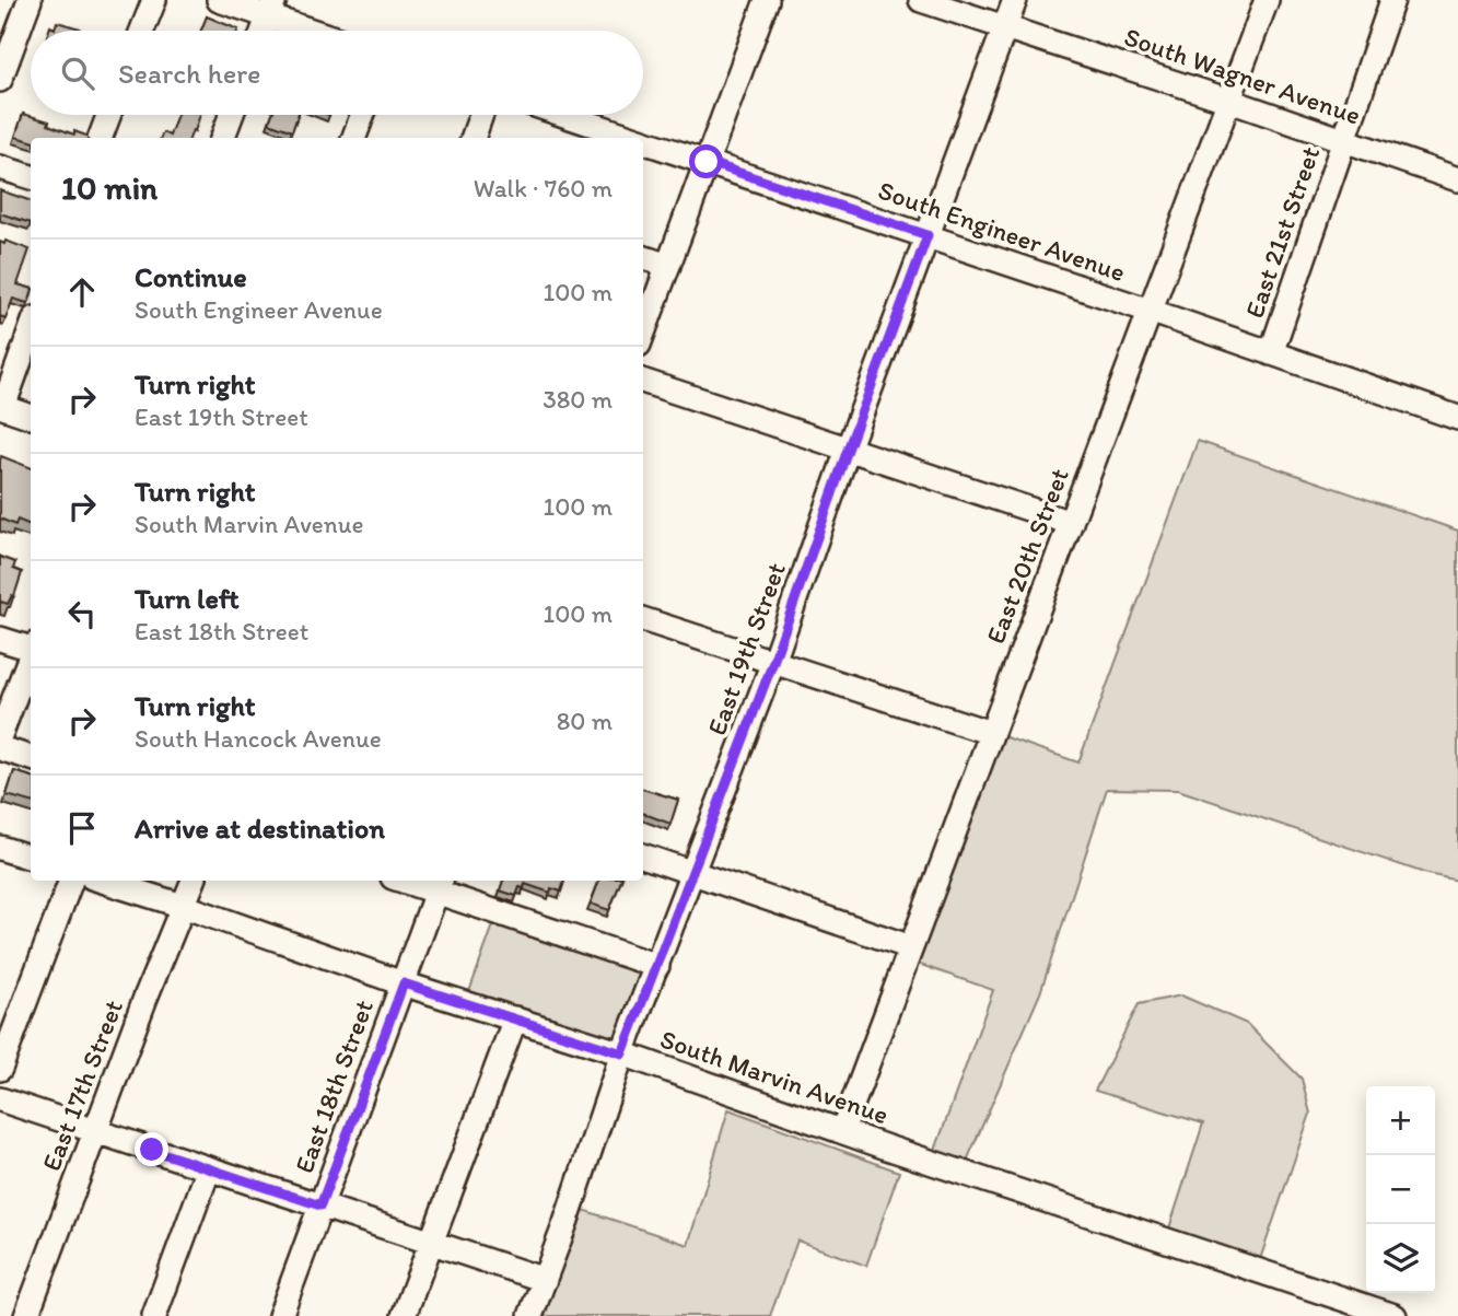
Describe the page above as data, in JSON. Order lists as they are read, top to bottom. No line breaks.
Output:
{"streets":{"street":["South Wagner Avenue","South Engineer Avenue","East 21st Street","East 20th Street","East 19th Street","South Marvin Avenue","East 17th Street","East 18th Street"]},"crossings":[["South Wagner Avenue","East 21st Street"],["South Wagner Avenue","East 20th Street"],["South Wagner Avenue","East 19th Street"],["South Engineer Avenue","East 21st Street"],["South Engineer Avenue","East 20th Street"],["South Engineer Avenue","East 19th Street"],["East 20th Street","South Marvin Avenue"],["East 19th Street","South Marvin Avenue"],["South Marvin Avenue","East 17th Street"],["South Marvin Avenue","East 18th Street"]],"page":{"search":"Search here","heading":["10 min","Walk · 760 m"],"list":[["Continue","South Engineer Avenue","100 m"],["Turn right","East 19th Street","380 m"],["Turn right","South Marvin Avenue","100 m"],["Turn left","East 18th Street","100 m"],["Turn right","South Hancock Avenue","80 m"],"Arrive at destination"],"map_buttons":["+","−"]}}
